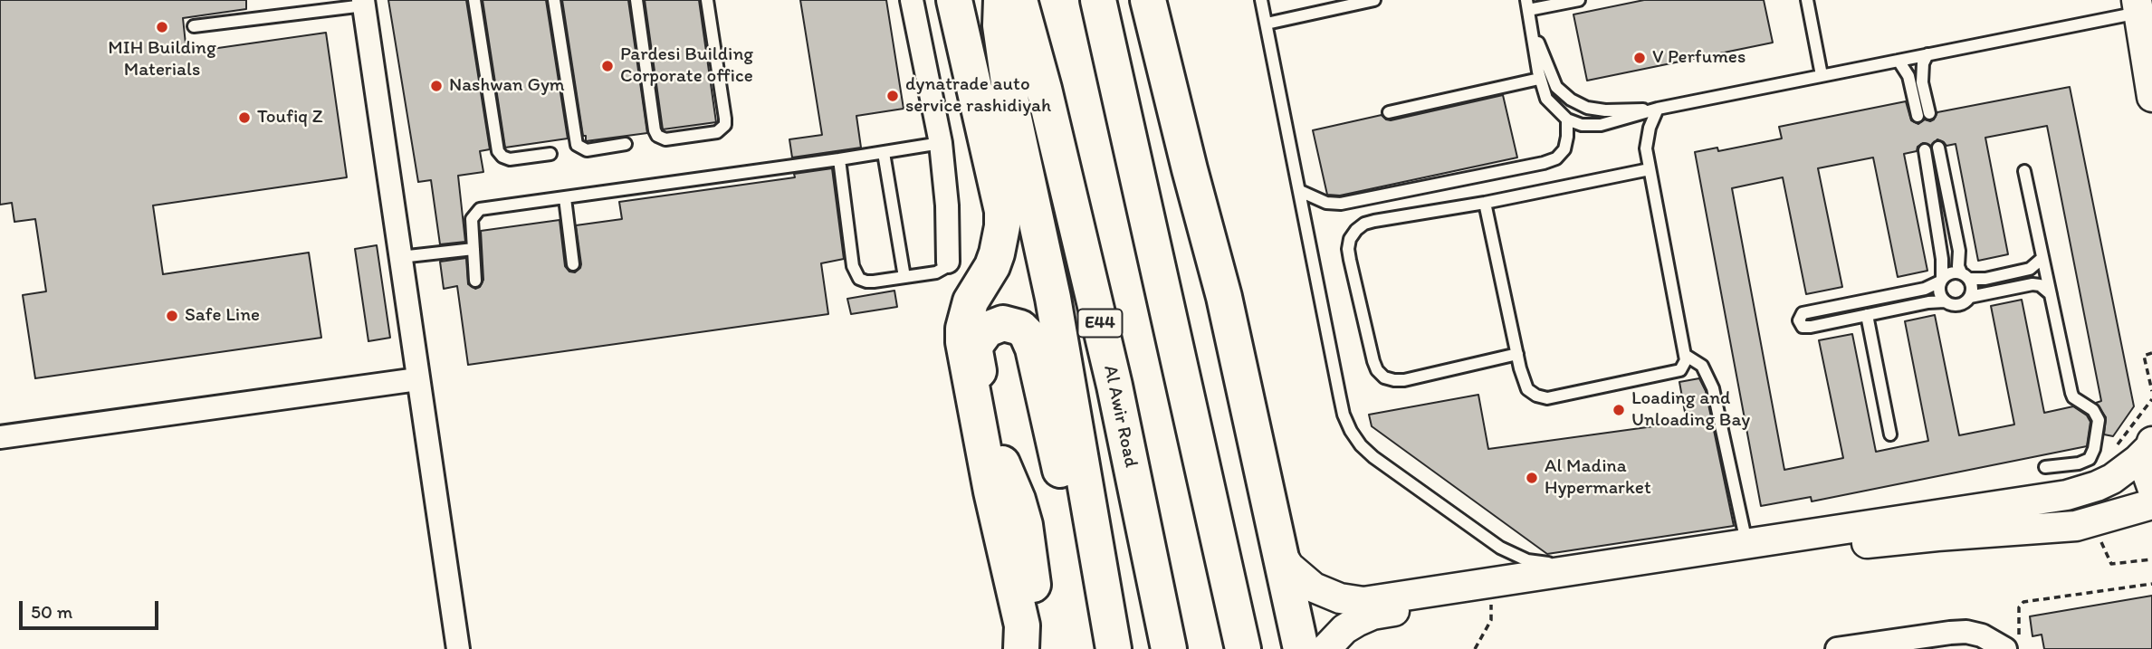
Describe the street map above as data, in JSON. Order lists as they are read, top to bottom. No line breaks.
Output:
{"streets":{"main road":["E44","Al Awir Road"]},"places":["MIH Building Materials","V Perfumes","Pardesi Building Corporate office","Nashwan Gym","dynatrade auto service rashidiyah","Toufiq Z","Safe Line","Loading and Unloading Bay","Al Madina Hypermarket"],"scale_bar":"50 m"}
